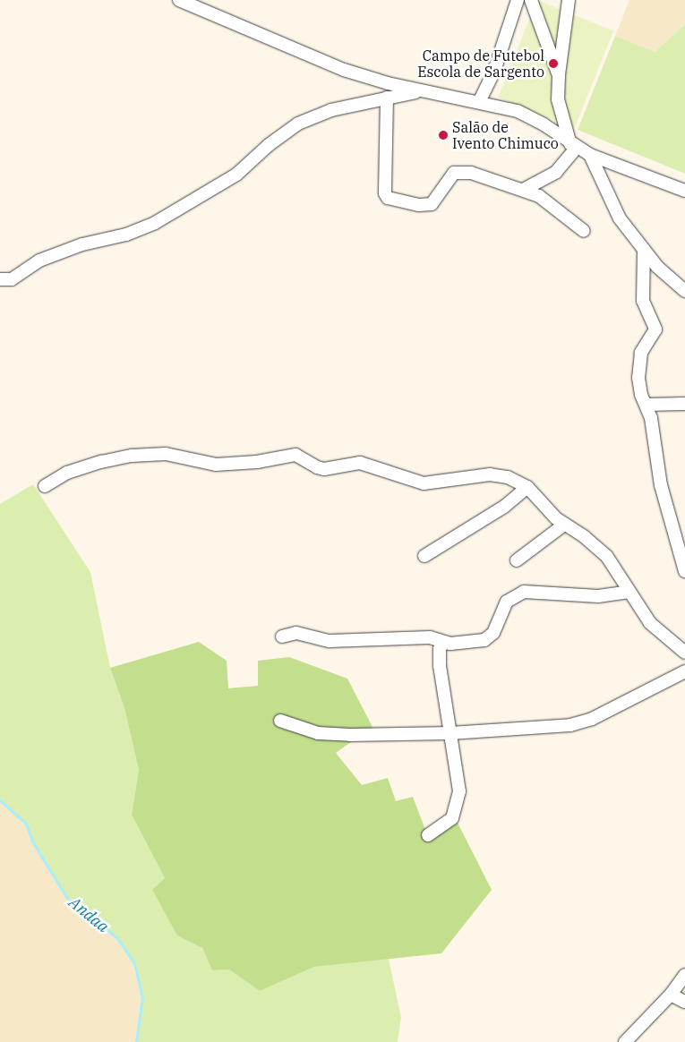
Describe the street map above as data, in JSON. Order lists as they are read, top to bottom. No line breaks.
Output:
{"water":["Andaa"],"places":["Campo de Futebol Escola de Sargento","Salão de Ivento Chimuco"]}
